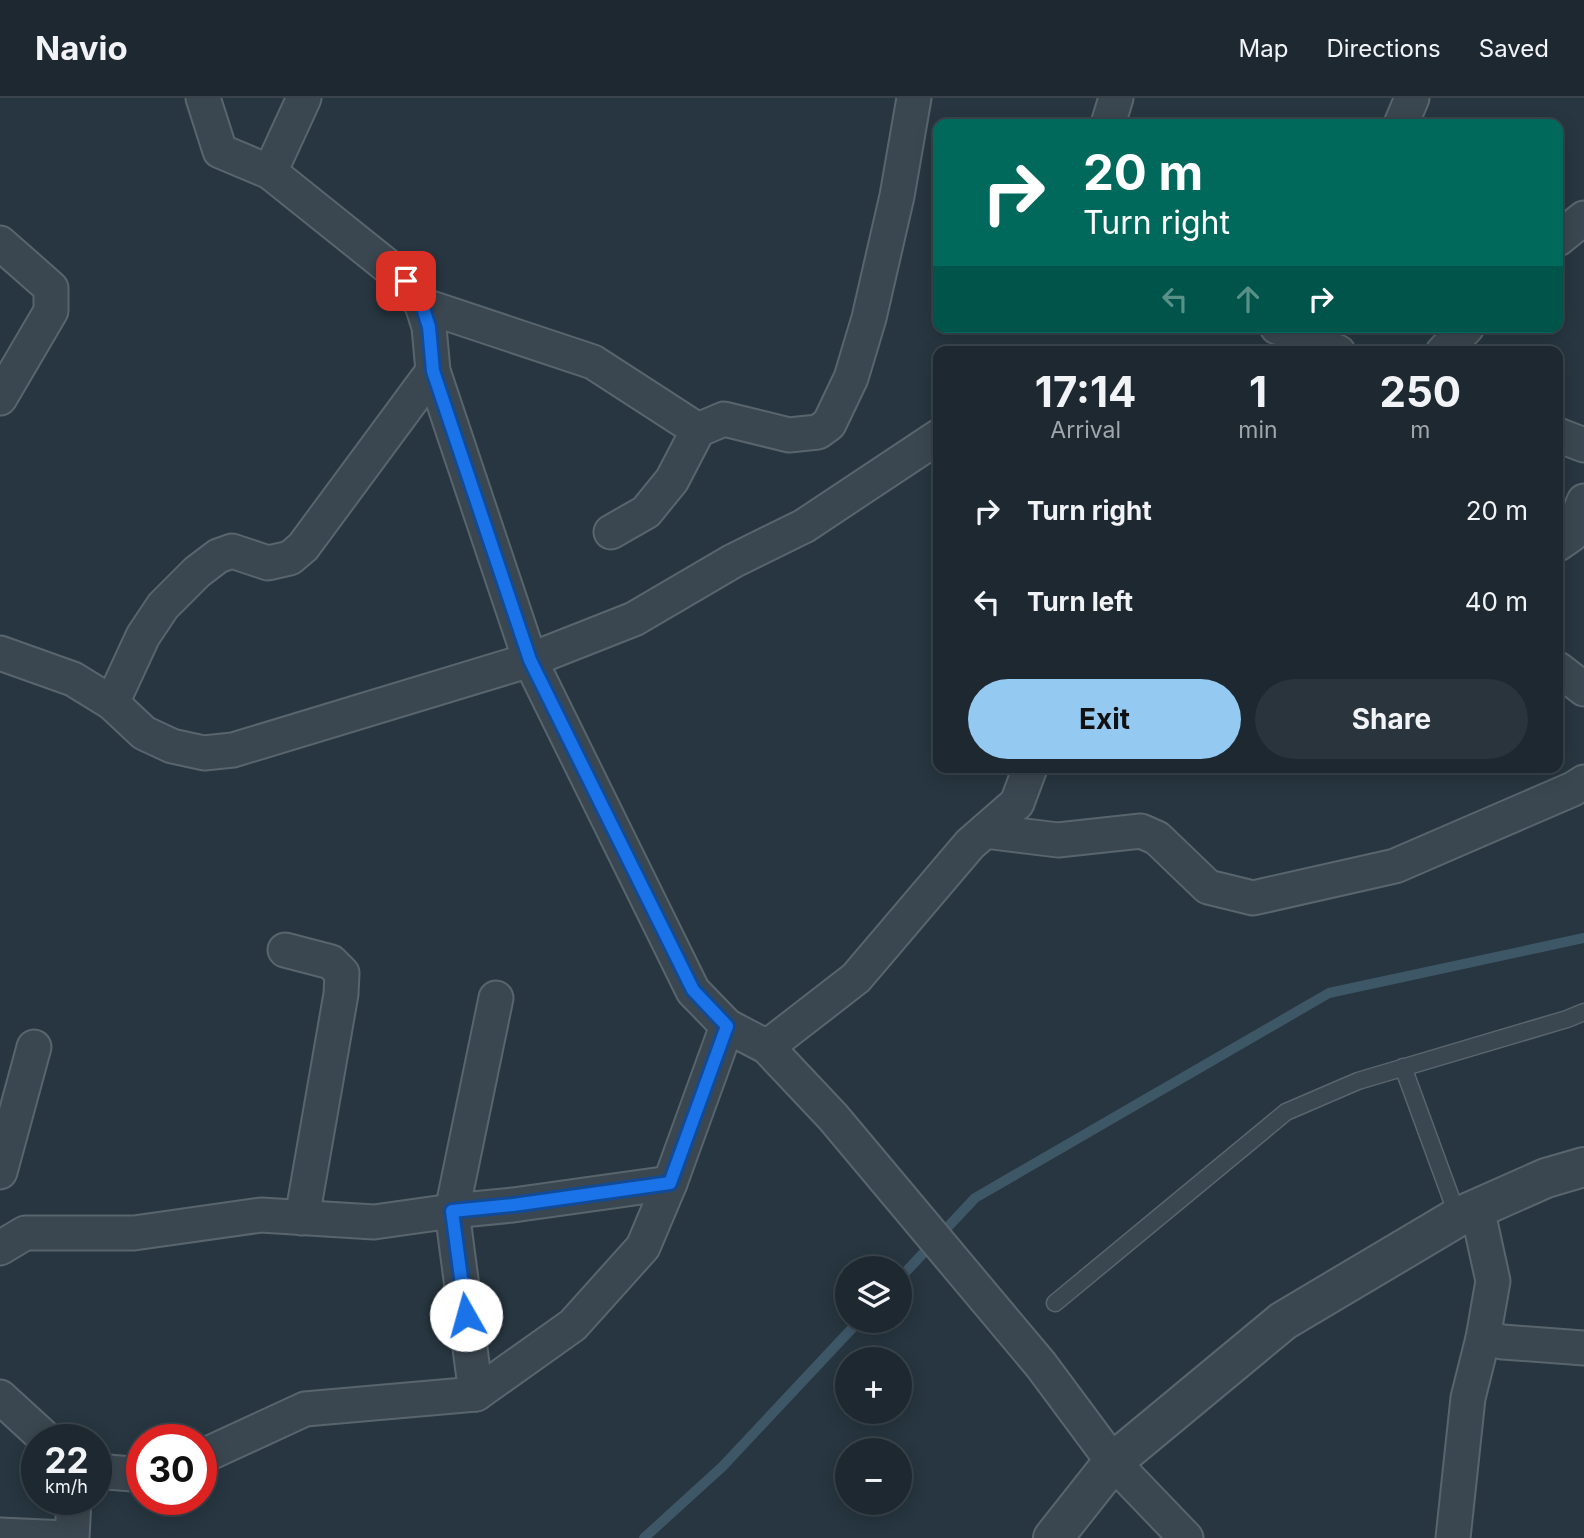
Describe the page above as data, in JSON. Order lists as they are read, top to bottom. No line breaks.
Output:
{"page":{"header":"Navio","nav":["Map","Directions","Saved"],"turn":["20 m","Turn right"],"eta":["17:14","Arrival","1","min","250","m"],"list":[{"name":"Turn right","value":"20 m"},{"name":"Turn left","value":"40 m"}],"buttons":["Exit","Share"],"map_buttons":["+","−"],"speed":"22 km/h","limit":"30"}}
